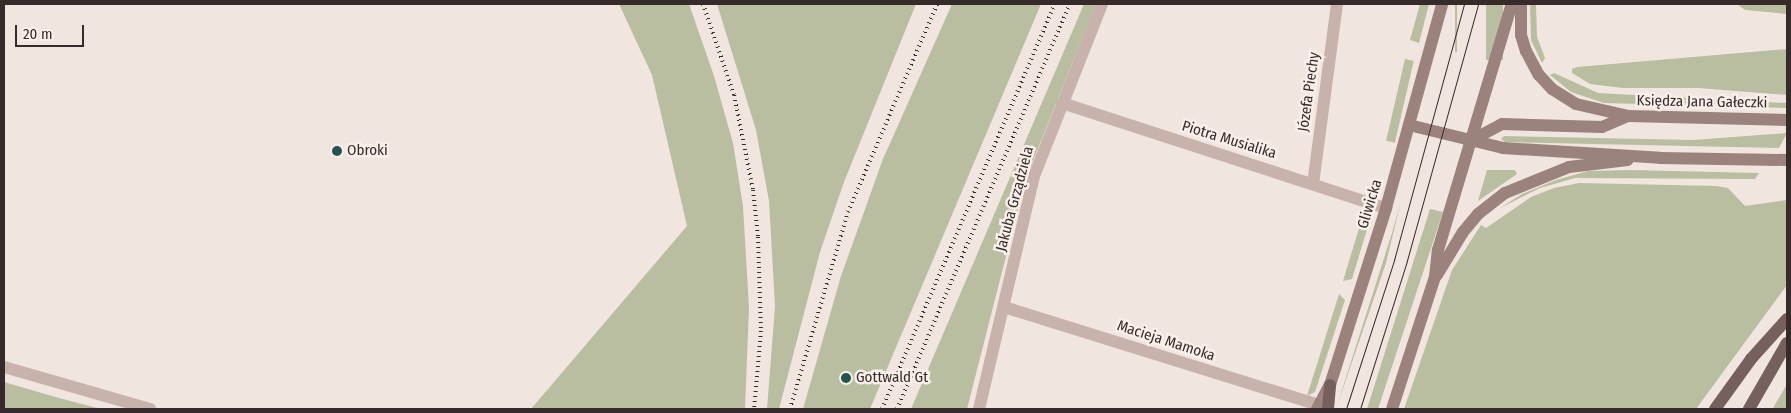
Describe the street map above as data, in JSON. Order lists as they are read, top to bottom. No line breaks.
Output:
{"streets":{"street":["Józefa Piechy","Księdza Jana Gałeczki","Piotra Musialika","Jakuba Grządziela","Gliwicka","Macieja Mamoka"]},"crossings":[["Józefa Piechy","Piotra Musialika"],["Piotra Musialika","Jakuba Grządziela"],["Piotra Musialika","Gliwicka"],["Jakuba Grządziela","Macieja Mamoka"]],"places":["Obroki","Gottwald Gt"],"scale_bar":"20 m"}
